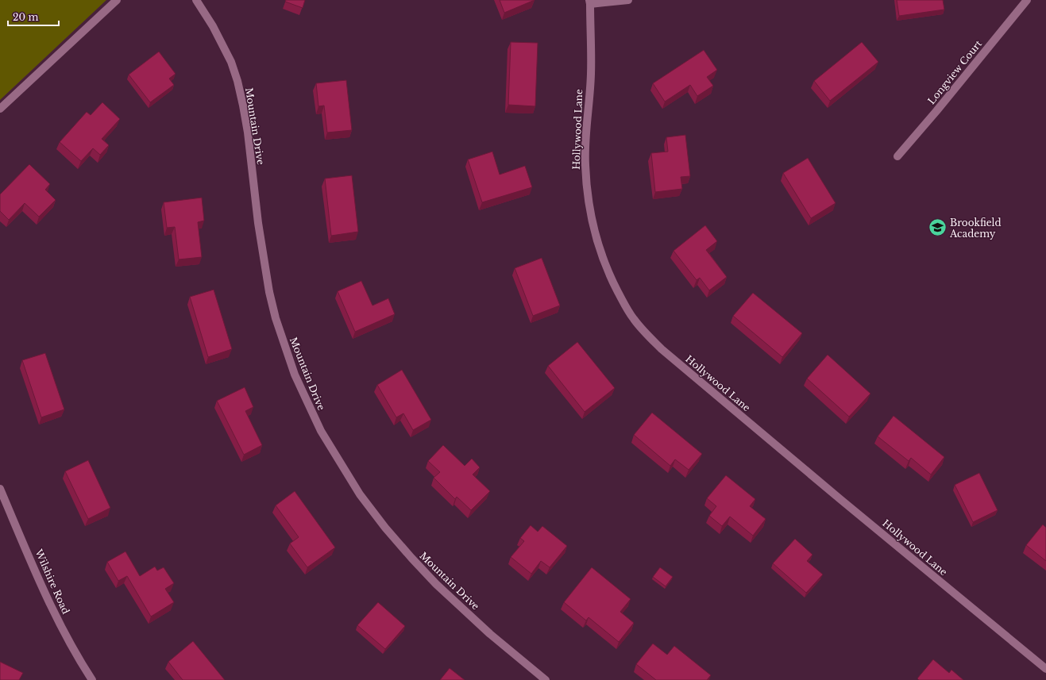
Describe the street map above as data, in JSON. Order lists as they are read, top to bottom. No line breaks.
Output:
{"streets":{"street":["Longview Court","Mountain Drive","Hollywood Lane","Wilshire Road"]},"places":{"school or university":["Brookfield Academy"]},"scale_bar":"20 m"}
